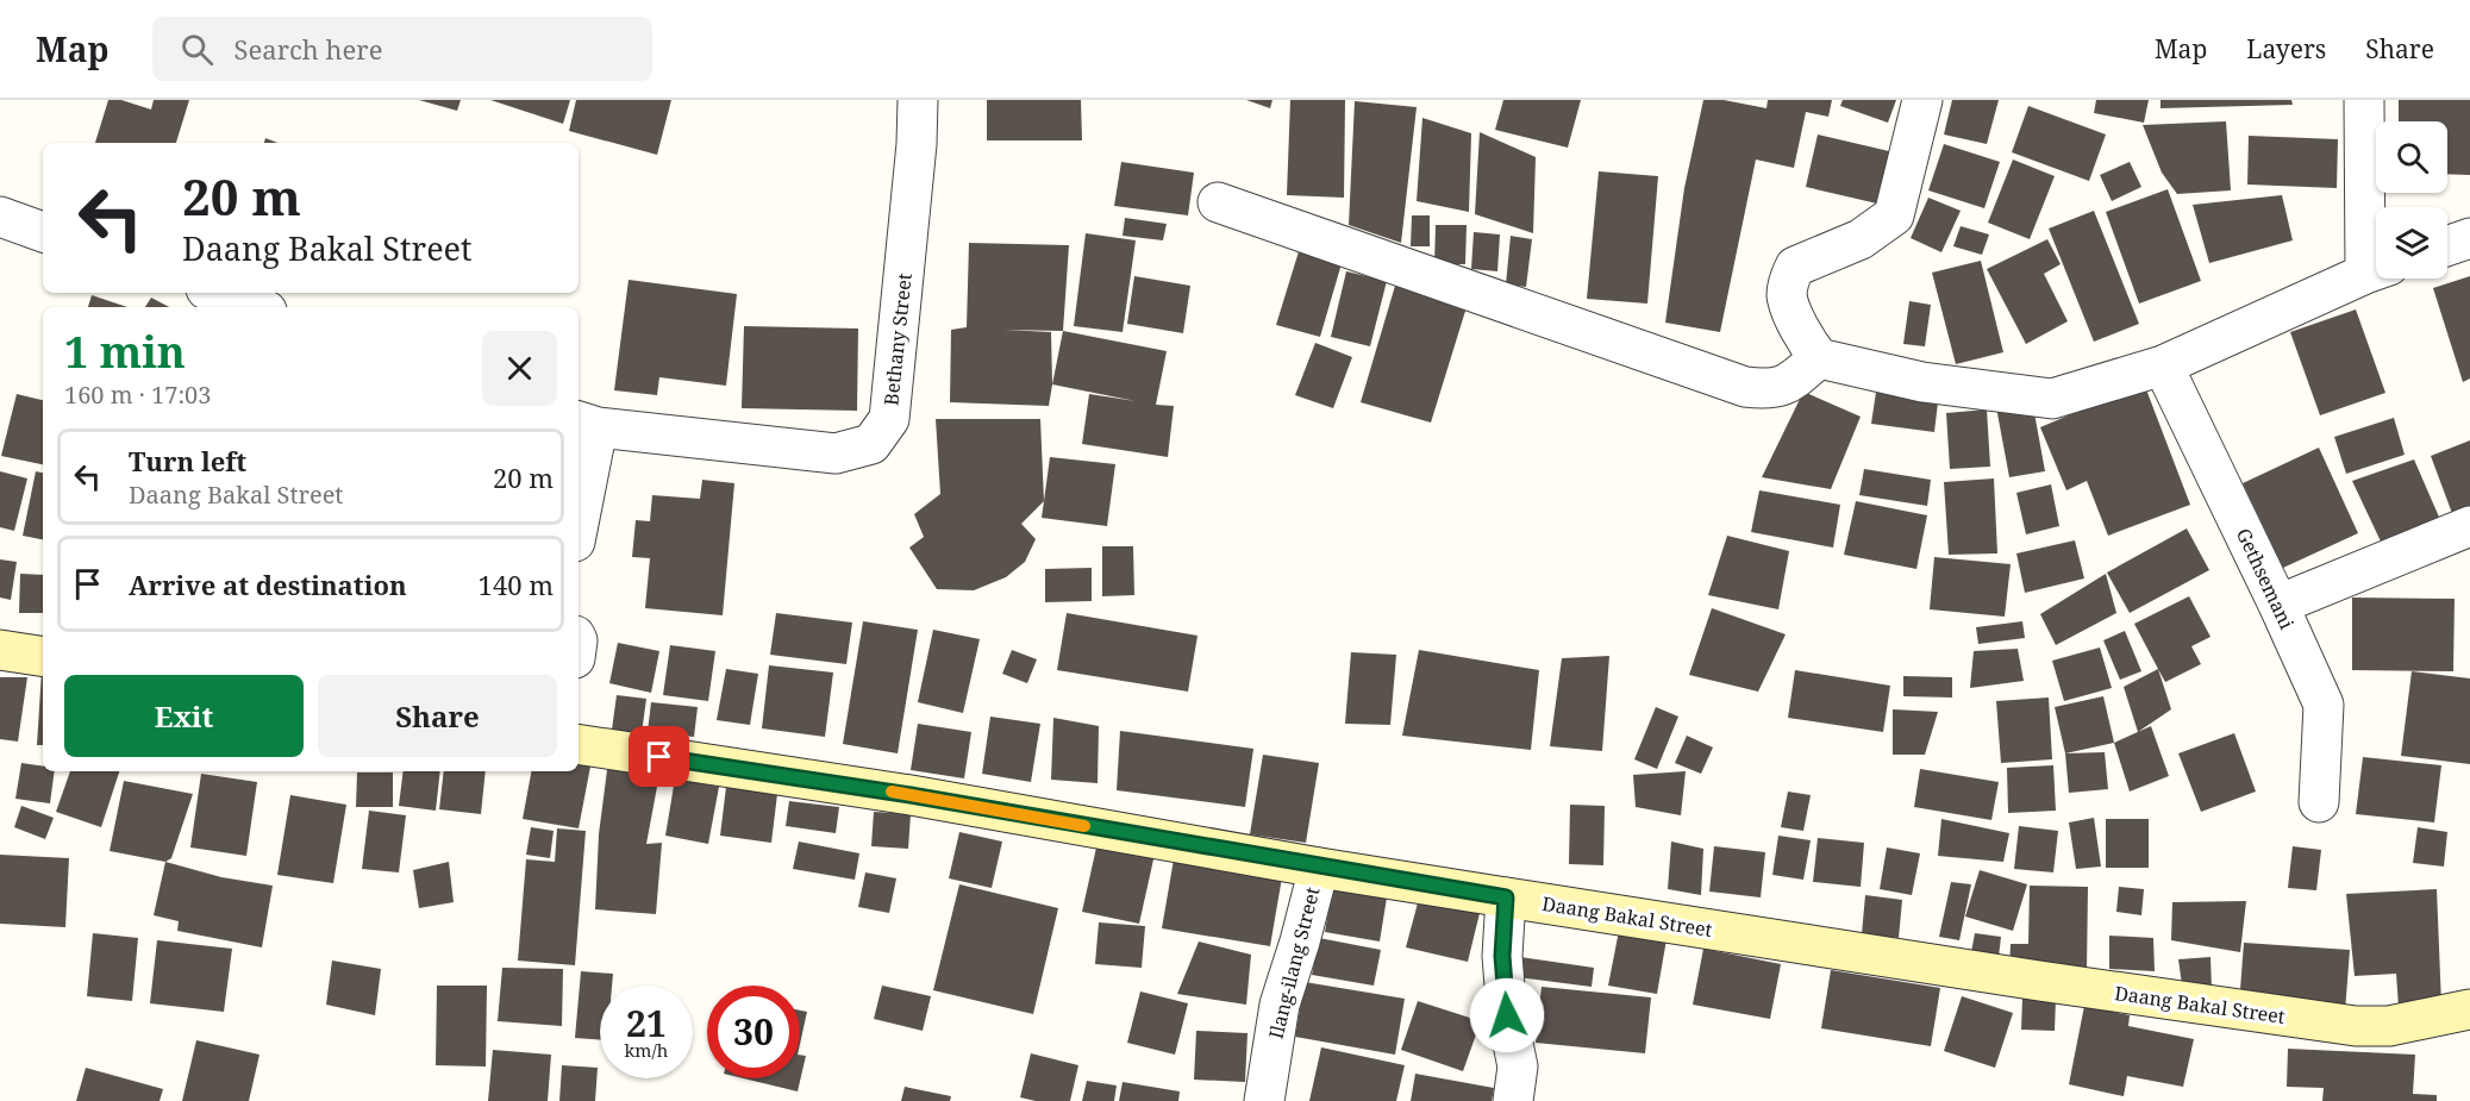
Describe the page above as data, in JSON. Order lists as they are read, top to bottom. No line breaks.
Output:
{"streets":{"street":["Bethany Street","Gethsemani","Daang Bakal Street","Ilang-ilang Street"]},"crossings":[["Daang Bakal Street","Ilang-ilang Street"]],"page":{"header":"Map","search":"Search here","nav":["Map","Layers","Share"],"turn":["20 m","Daang Bakal Street"],"heading":["1 min","160 m · 17:03"],"list":[{"name":"Turn left","note":"Daang Bakal Street","value":"20 m"},{"name":"Arrive at destination","value":"140 m"}],"buttons":["Exit","Share"],"speed":"21 km/h","limit":"30"}}
